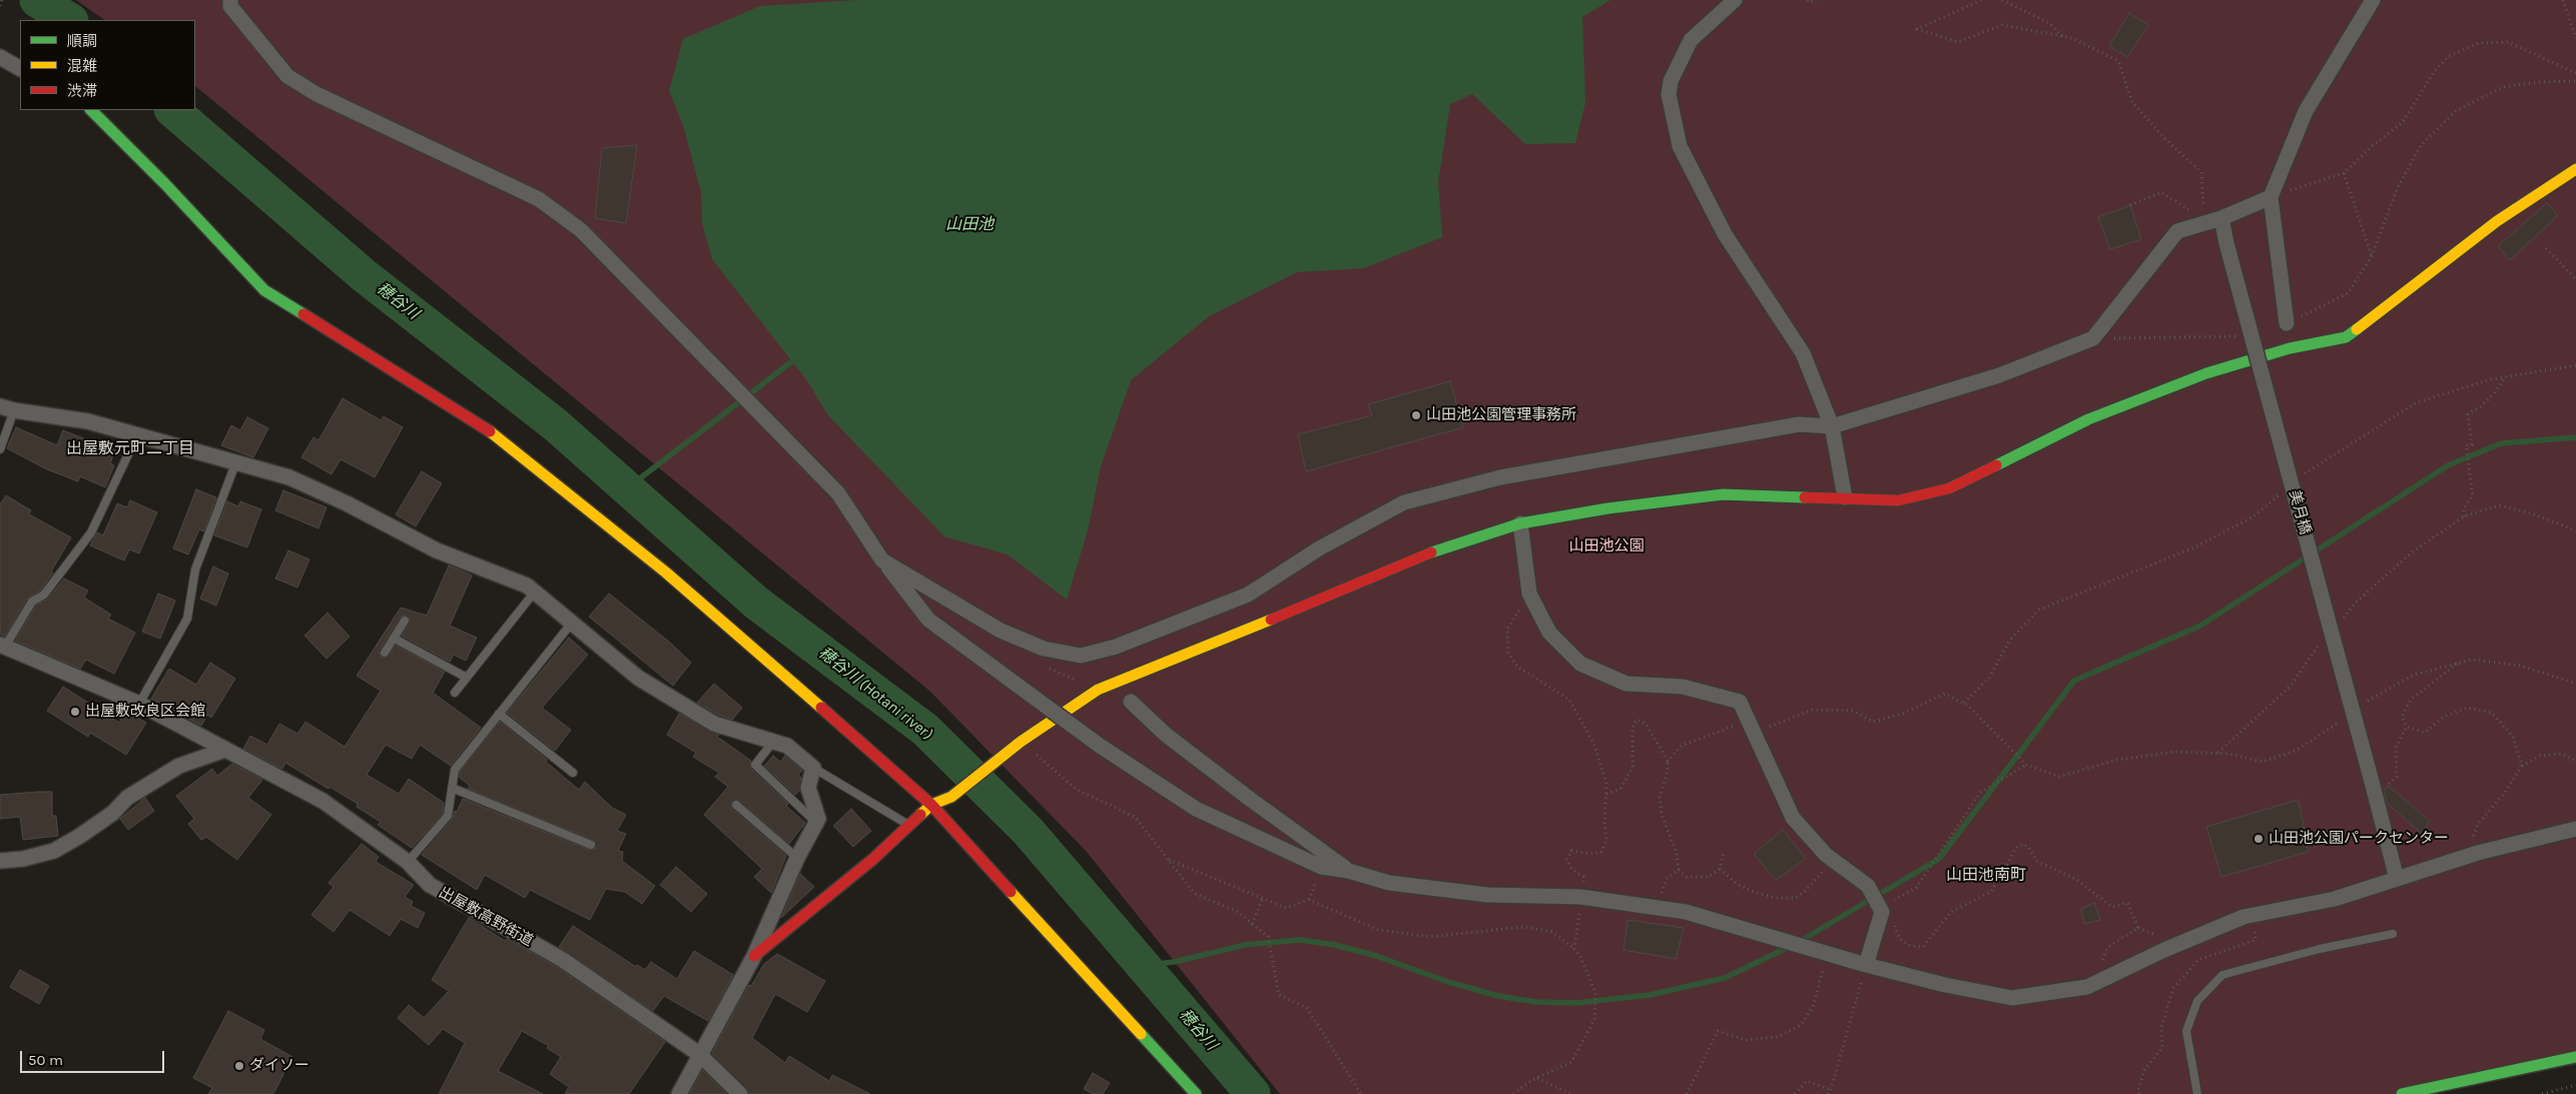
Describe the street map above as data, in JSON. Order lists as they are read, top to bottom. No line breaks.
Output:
{"streets":{"street":["美月橋","出屋敷高野街道"]},"districts":["出屋敷元町二丁目","山田池南町"],"water":["山田池","穂谷川","穂谷川 (Hotani river)"],"parks":["山田池公園"],"places":["山田池公園管理事務所","出屋敷改良区会館","山田池公園パークセンター","ダイソー"],"legend":["順調","混雑","渋滞"],"scale_bar":"50 m"}
